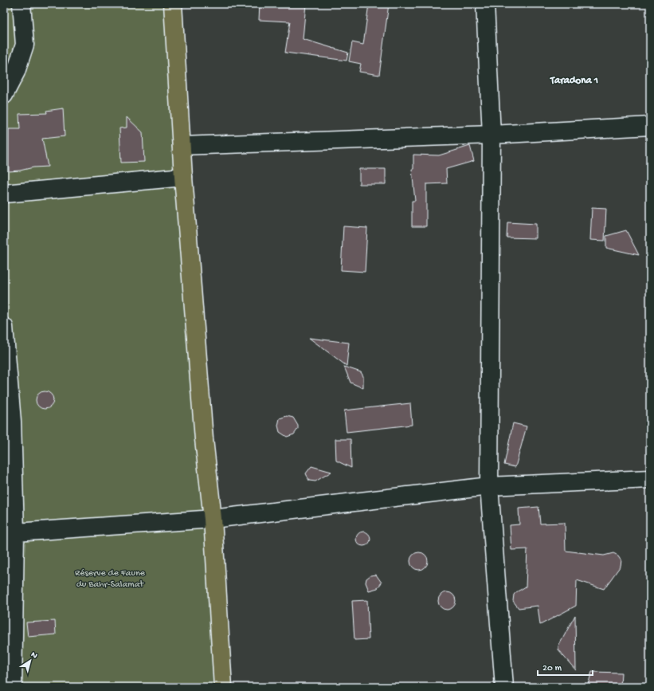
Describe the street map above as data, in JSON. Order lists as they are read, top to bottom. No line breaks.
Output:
{"districts":["Taradona 1"],"parks":["Réserve de Faune du Bahr-Salamat"],"scale_bar":"20 m","north":"top right"}
